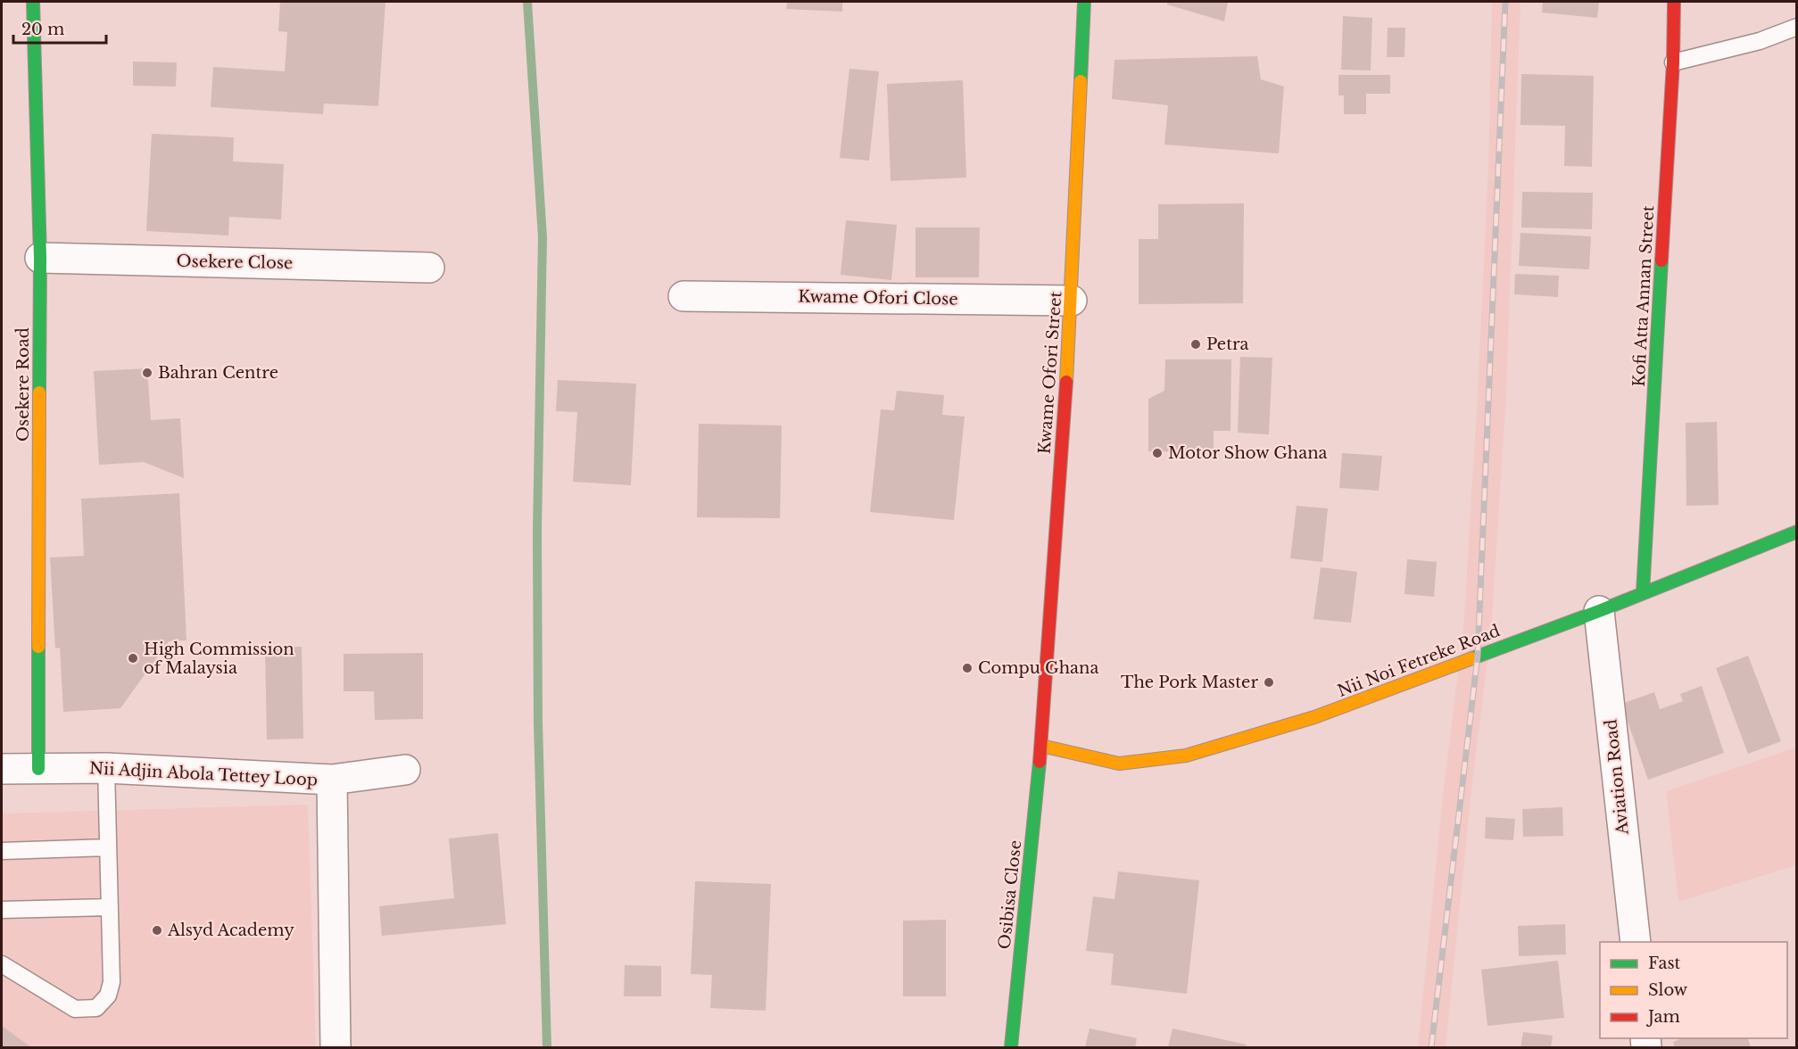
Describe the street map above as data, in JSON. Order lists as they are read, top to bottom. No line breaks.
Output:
{"streets":{"street":["Osekere Close","Kofi Atta Annan Street","Kwame Ofori Close","Kwame Ofori Street","Osekere Road","Nii Noi Fetreke Road","Nii Adjin Abola Tettey Loop","Aviation Road","Osibisa Close"]},"crossings":[["Osekere Close","Osekere Road"],["Kofi Atta Annan Street","Nii Noi Fetreke Road"],["Kwame Ofori Close","Kwame Ofori Street"],["Kwame Ofori Street","Nii Noi Fetreke Road"],["Kwame Ofori Street","Osibisa Close"],["Osekere Road","Nii Adjin Abola Tettey Loop"],["Nii Noi Fetreke Road","Aviation Road"],["Nii Noi Fetreke Road","Osibisa Close"]],"places":["Petra","Bahran Centre","Motor Show Ghana","High Commission of Malaysia","Compu Ghana","The Pork Master","Alsyd Academy"],"legend":["Fast","Slow","Jam"],"scale_bar":"20 m"}
